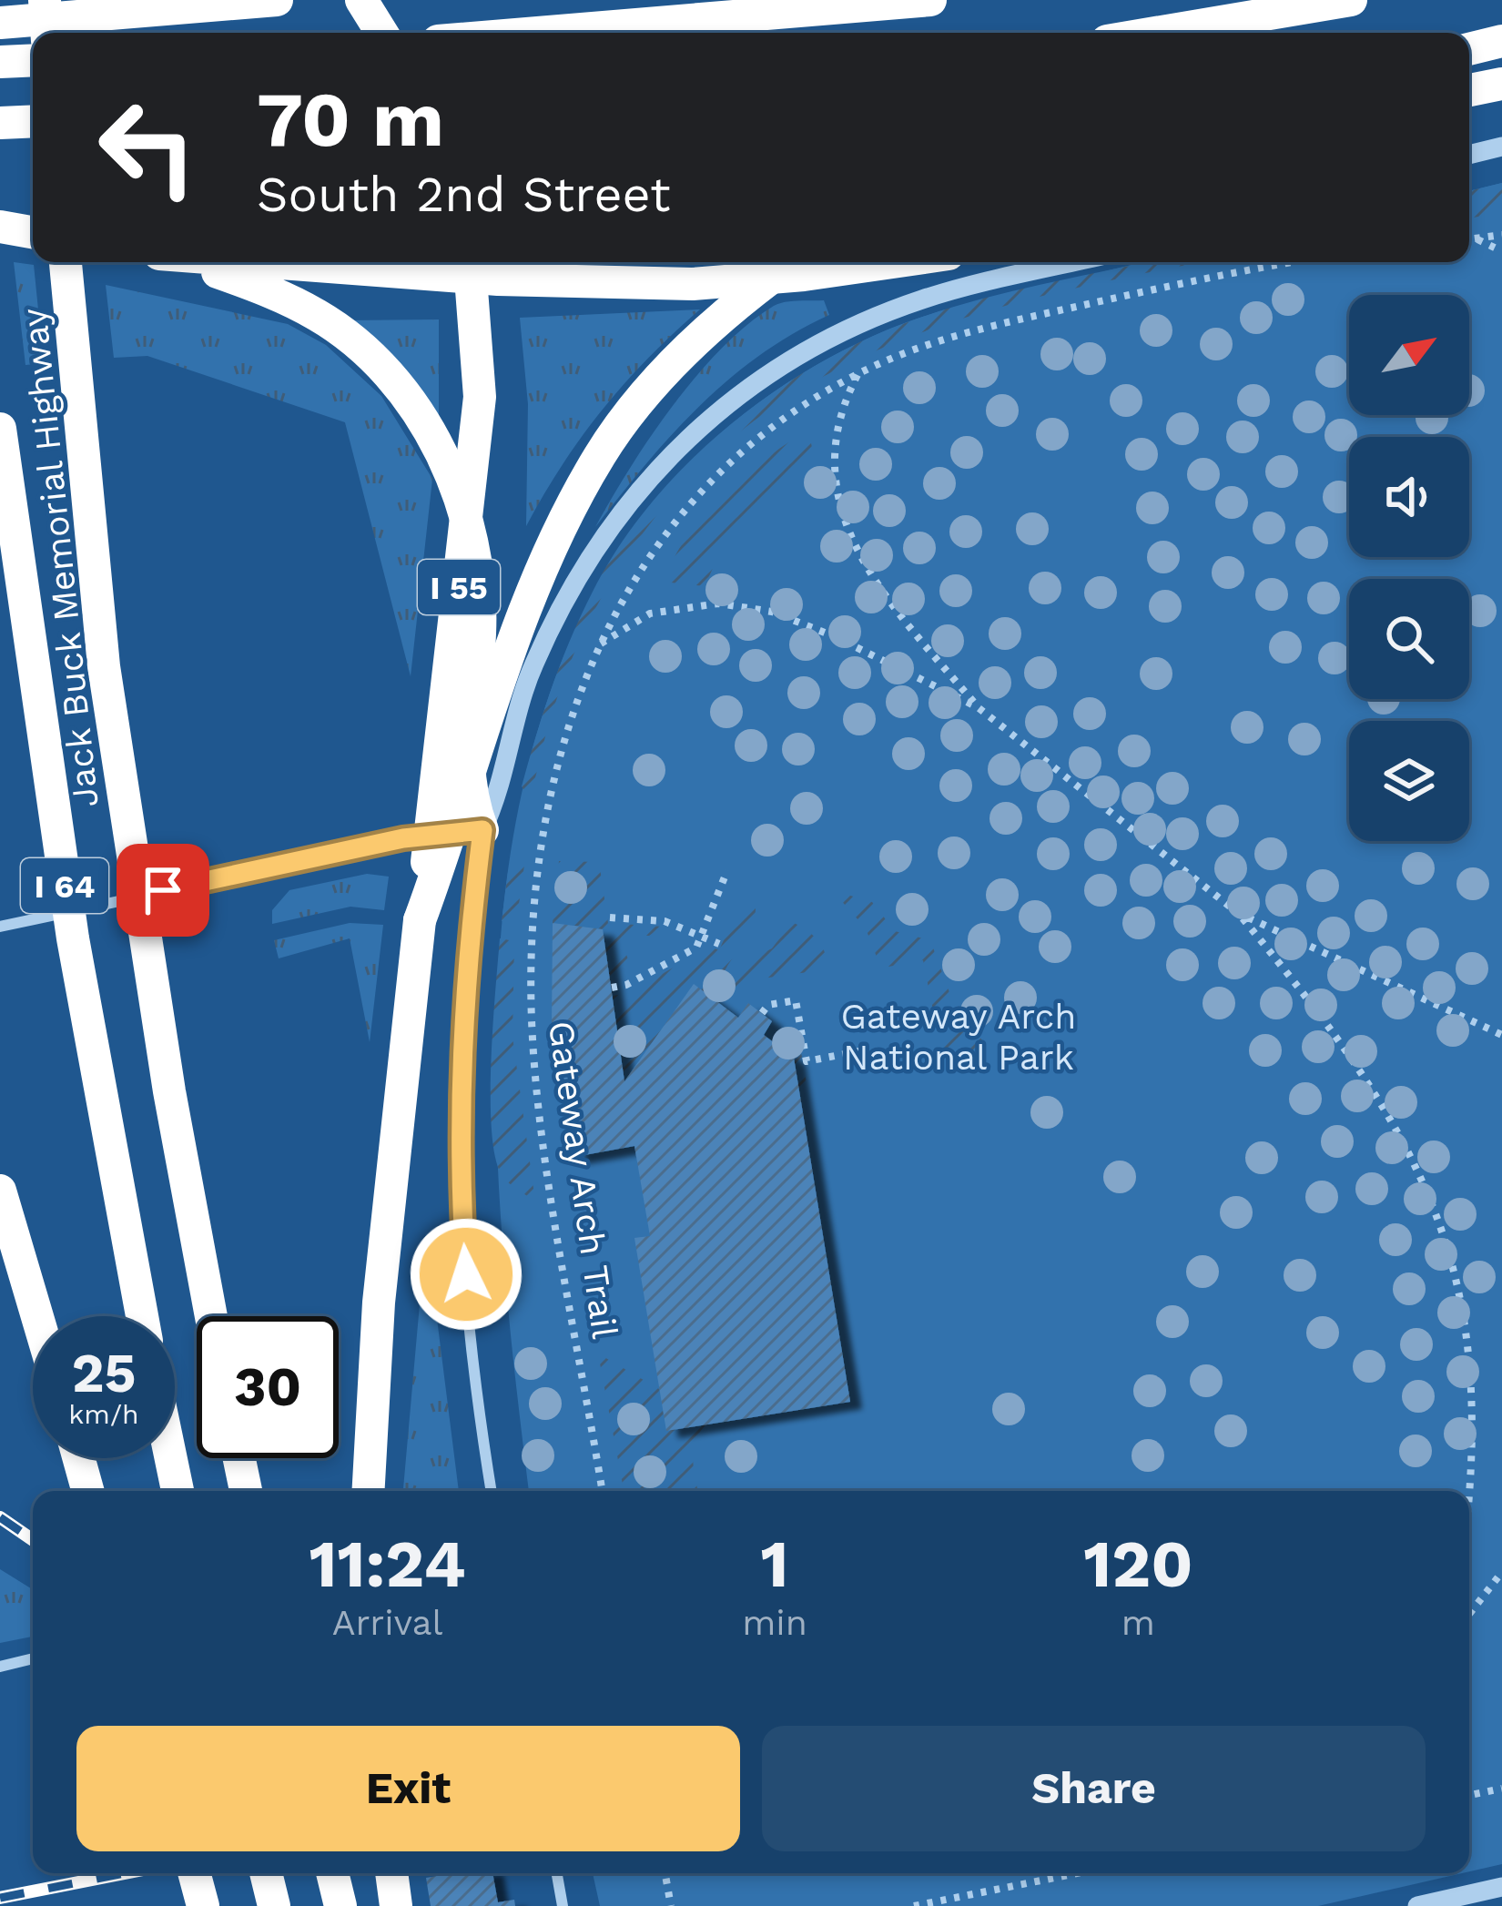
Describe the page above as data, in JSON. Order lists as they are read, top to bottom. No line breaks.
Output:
{"streets":{"highway":["Jack Buck Memorial Highway","I 55","I 64"],"path":["Gateway Arch Trail"]},"parks":["Gateway Arch National Park"],"north":"top right","page":{"turn":["70 m","South 2nd Street"],"speed":"25 km/h","limit":"30","eta":["11:24","Arrival","1","min","120","m"],"buttons":["Exit","Share"]}}
